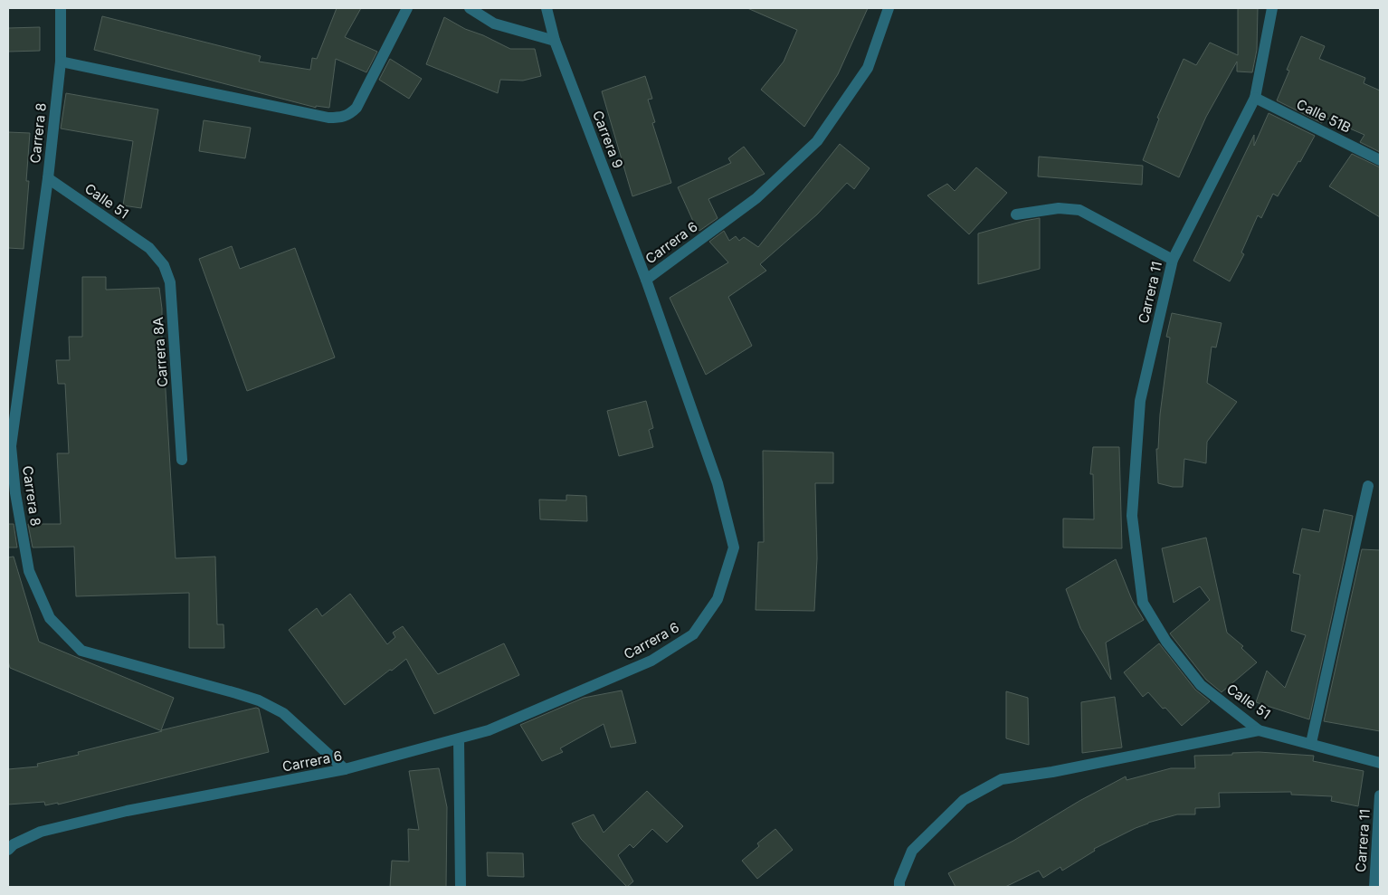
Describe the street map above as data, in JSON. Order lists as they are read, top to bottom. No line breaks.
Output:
{"streets":{"street":["Calle 51B","Carrera 8","Carrera 9","Calle 51","Carrera 6","Carrera 11","Carrera 8A"]},"crossings":[["Calle 51B","Carrera 11"],["Carrera 8","Calle 51"],["Carrera 8","Carrera 6"],["Carrera 9","Carrera 6"],["Calle 51","Carrera 11"],["Calle 51","Carrera 8A"]]}
